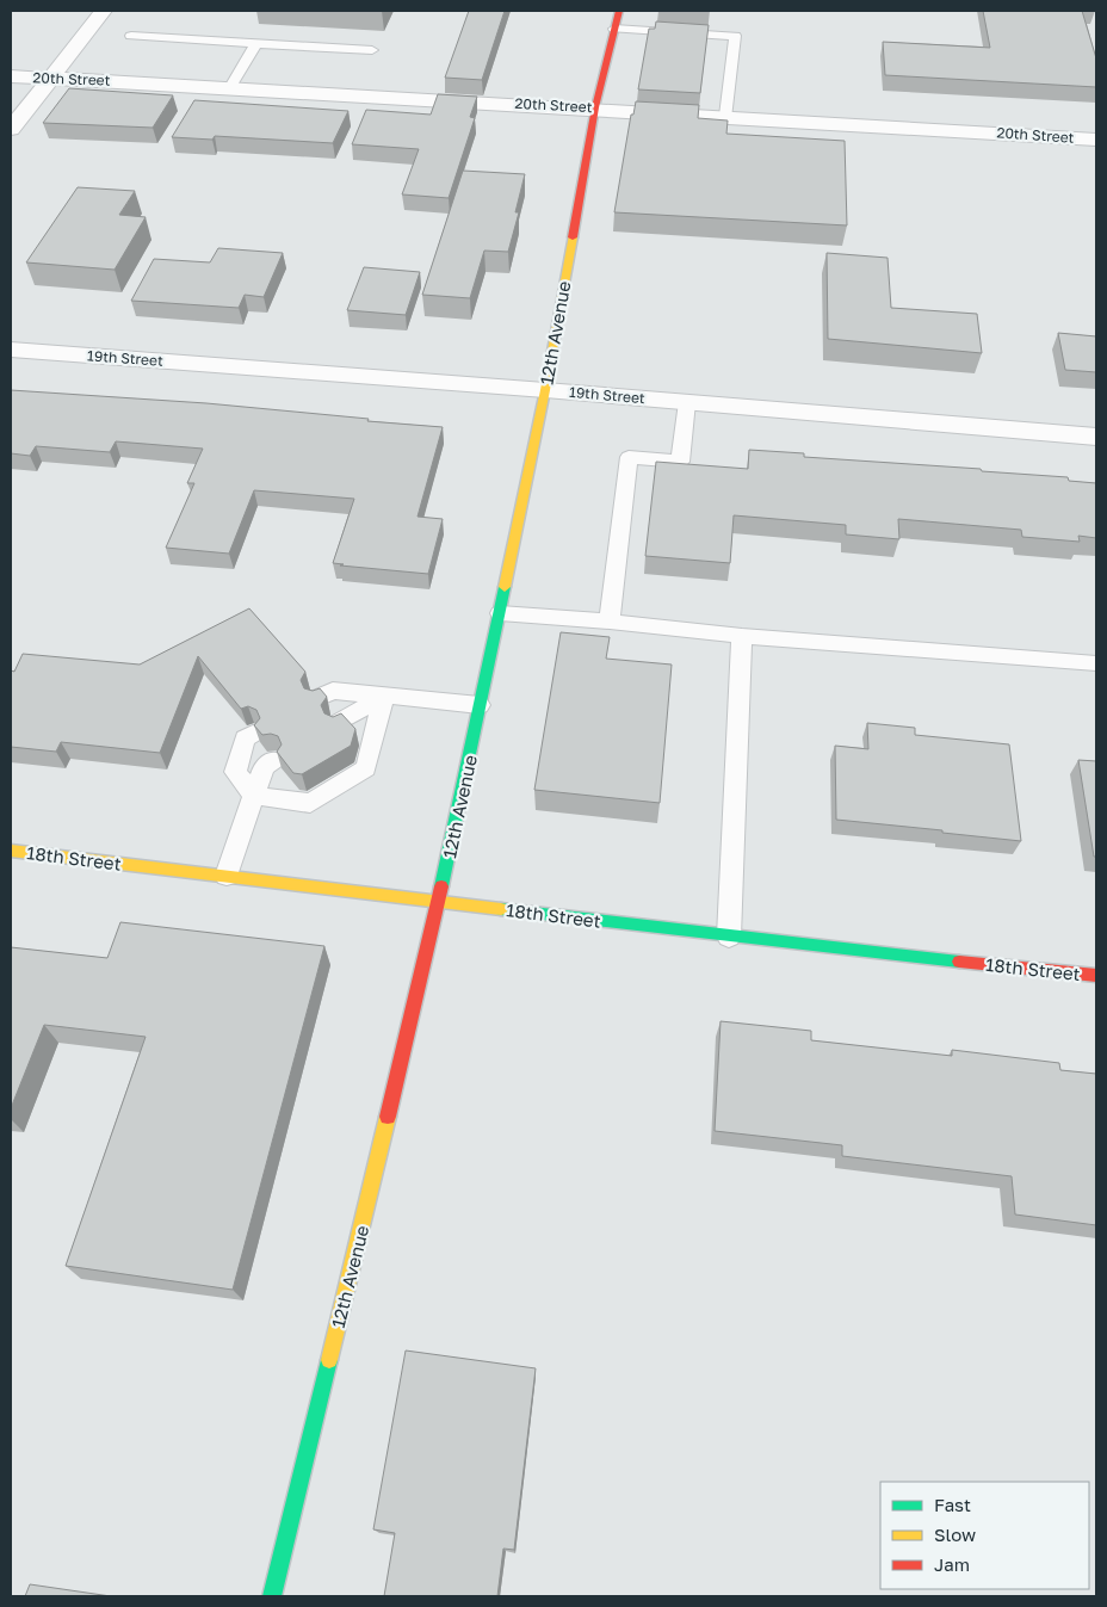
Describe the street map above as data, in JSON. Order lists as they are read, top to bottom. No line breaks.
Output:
{"streets":{"street":["20th Street","12th Avenue","19th Street","18th Street"]},"crossings":[["20th Street","12th Avenue"],["12th Avenue","19th Street"],["12th Avenue","18th Street"]],"legend":["Fast","Slow","Jam"]}
